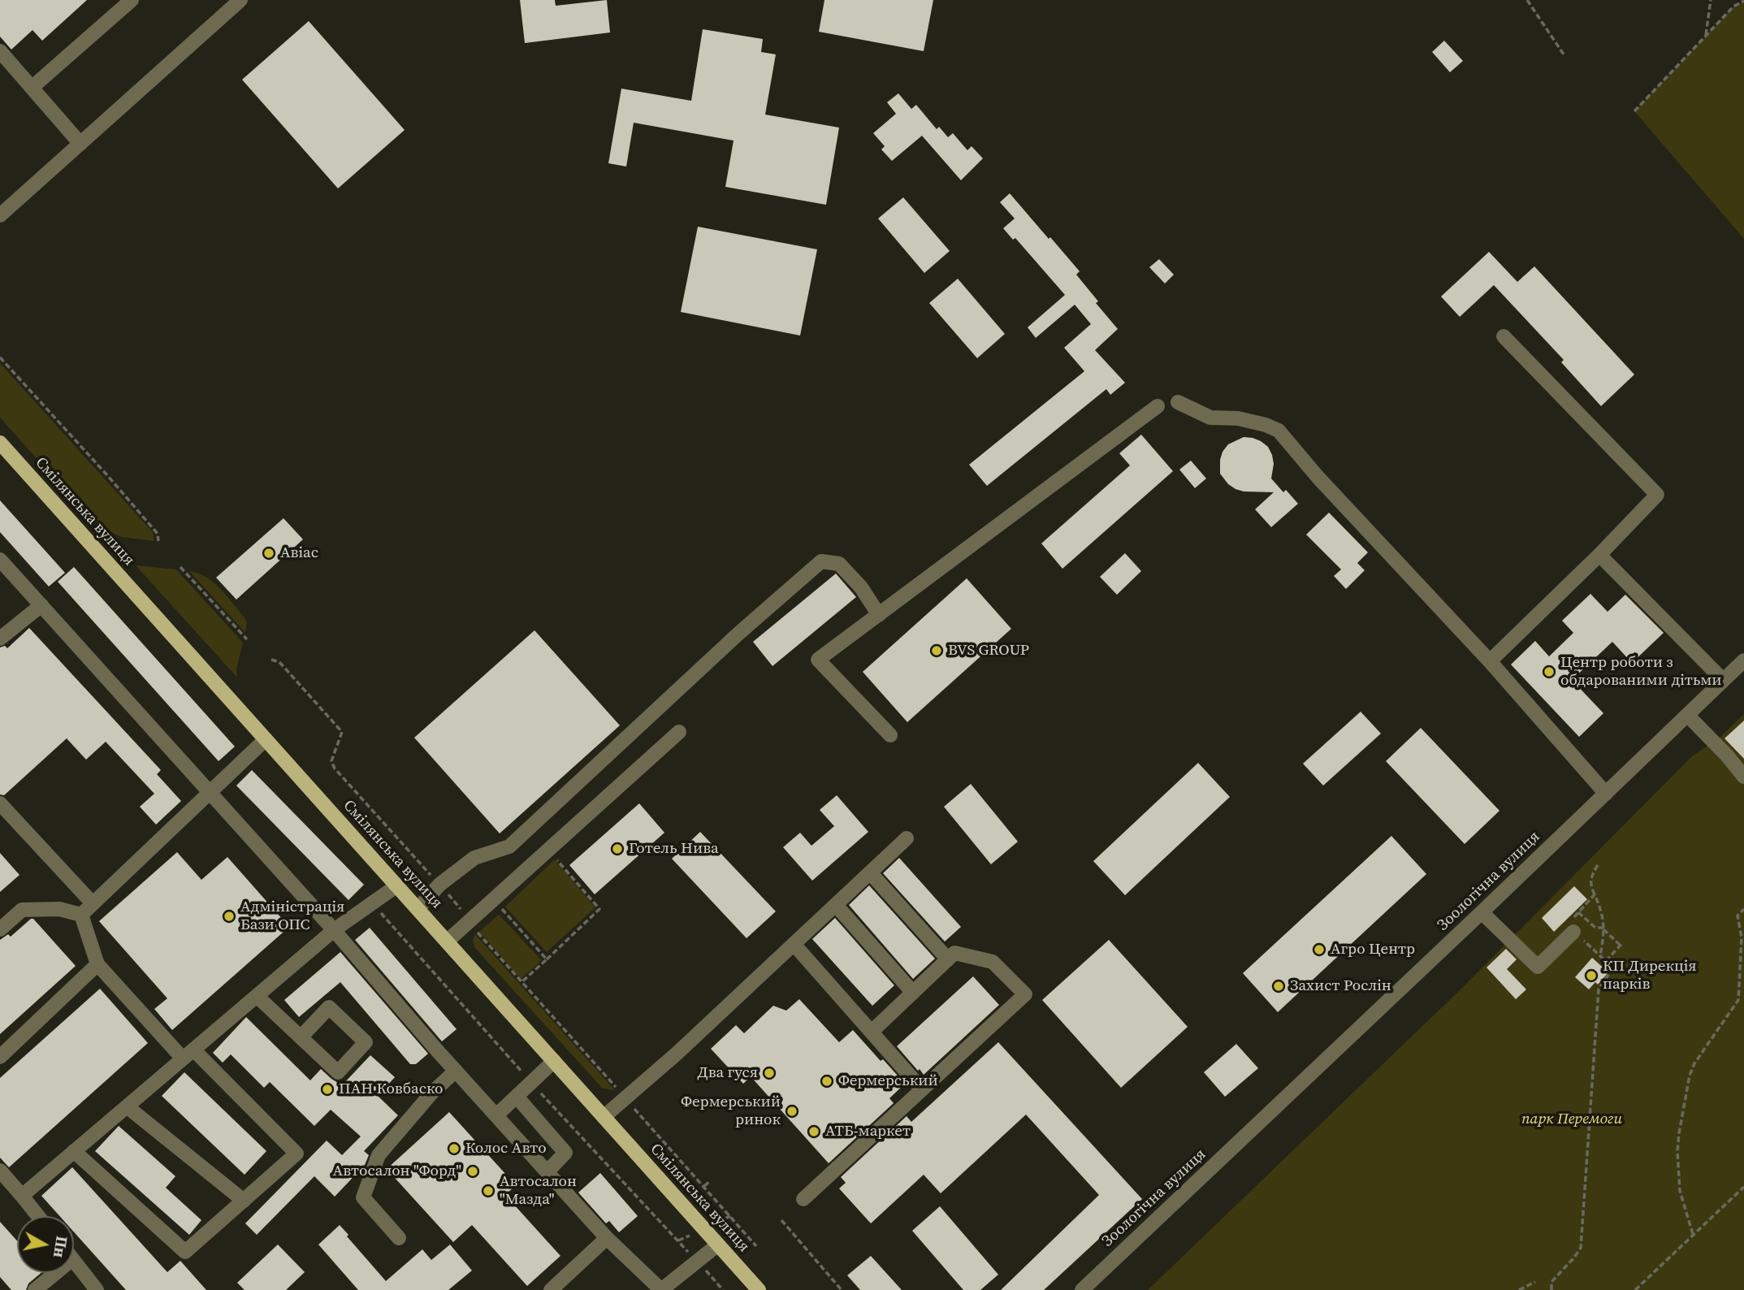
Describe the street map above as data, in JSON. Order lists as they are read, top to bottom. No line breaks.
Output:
{"streets":{"main road":["Смілянська вулиця"],"street":["Зоологічна вулиця"]},"parks":["парк Перемоги"],"places":["Авіас","BVS GROUP","Центр роботи з обдарованими дітьми","Готель Нива","Адміністрація Бази ОПС","Агро Центр","КП Дирекція парків","Захист Рослін","Два гуся","Фермерський","ПАН Ковбаско","Фермерський ринок","АТБ-маркет","Колос Авто","Автосалон \"Форд\"","Автосалон \"Мазда\""],"north":"right"}
